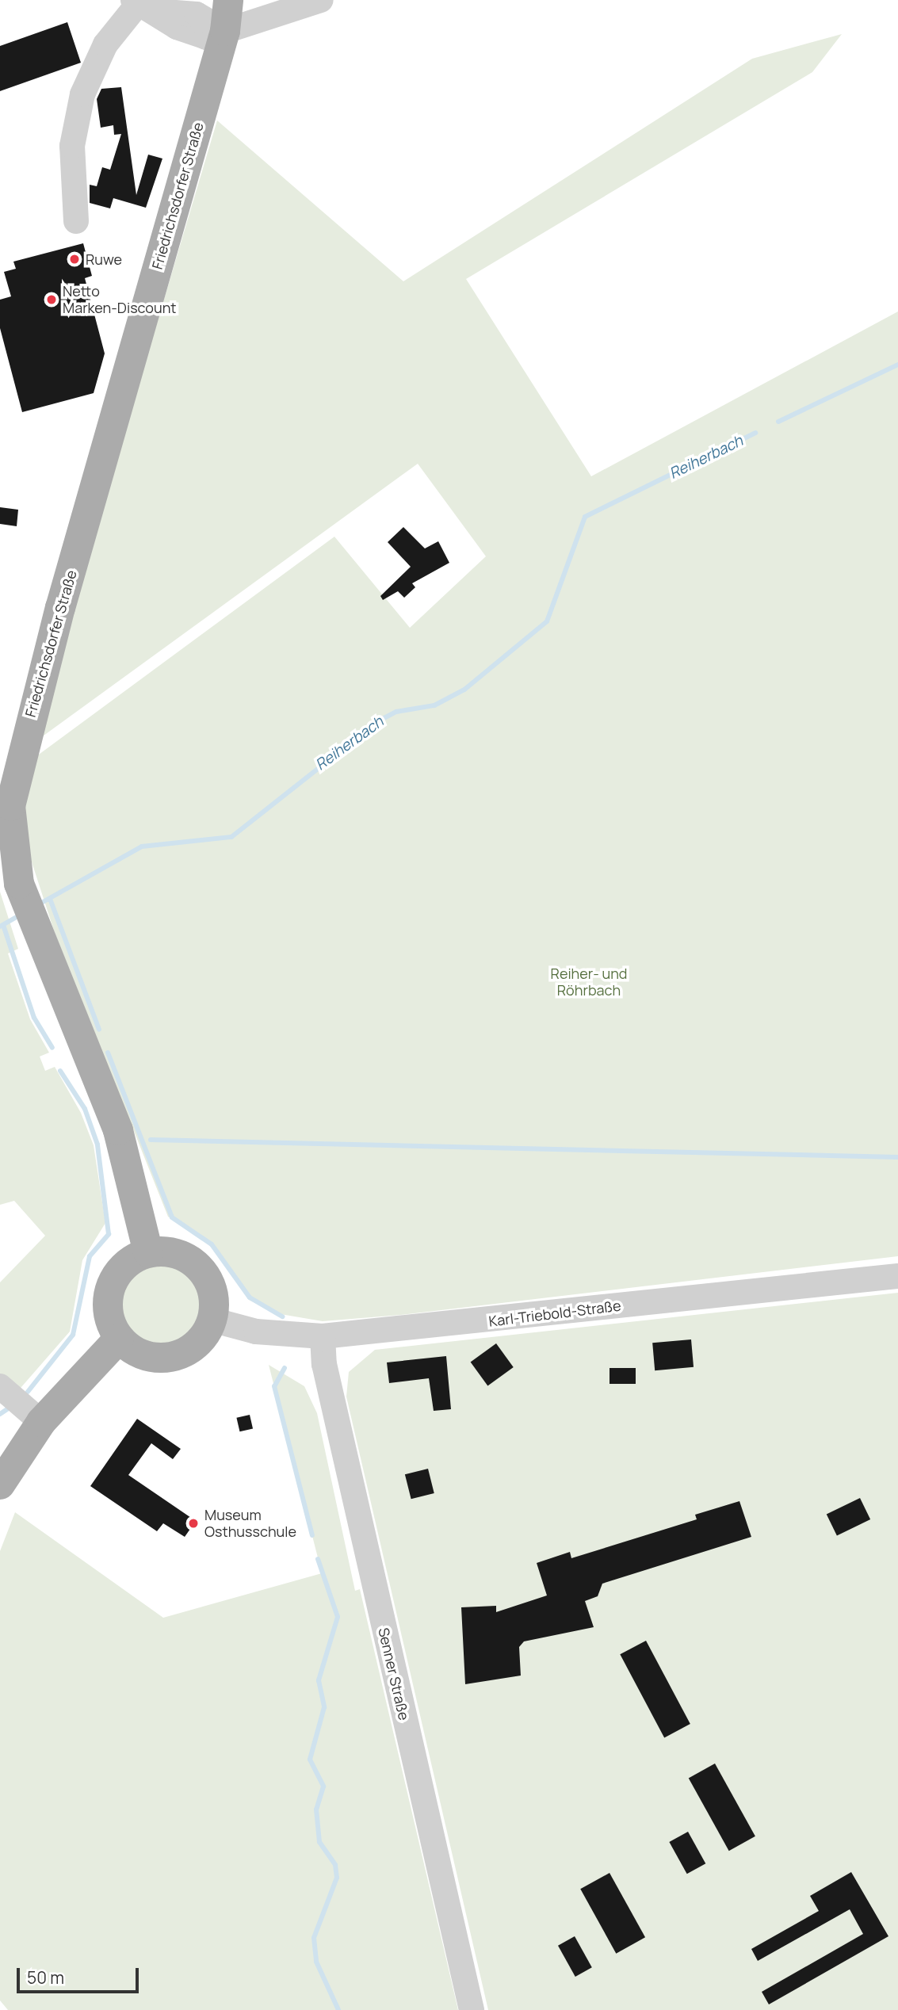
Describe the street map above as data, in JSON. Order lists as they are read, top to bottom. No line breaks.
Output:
{"streets":{"main road":["Friedrichsdorfer Straße"],"street":["Karl-Triebold-Straße","Senner Straße"]},"crossings":[["Friedrichsdorfer Straße","Karl-Triebold-Straße"],["Karl-Triebold-Straße","Senner Straße"]],"water":["Reiherbach"],"parks":["Reiher- und Röhrbach"],"places":["Ruwe","Netto Marken-Discount","Museum Osthusschule"],"scale_bar":"50 m"}
